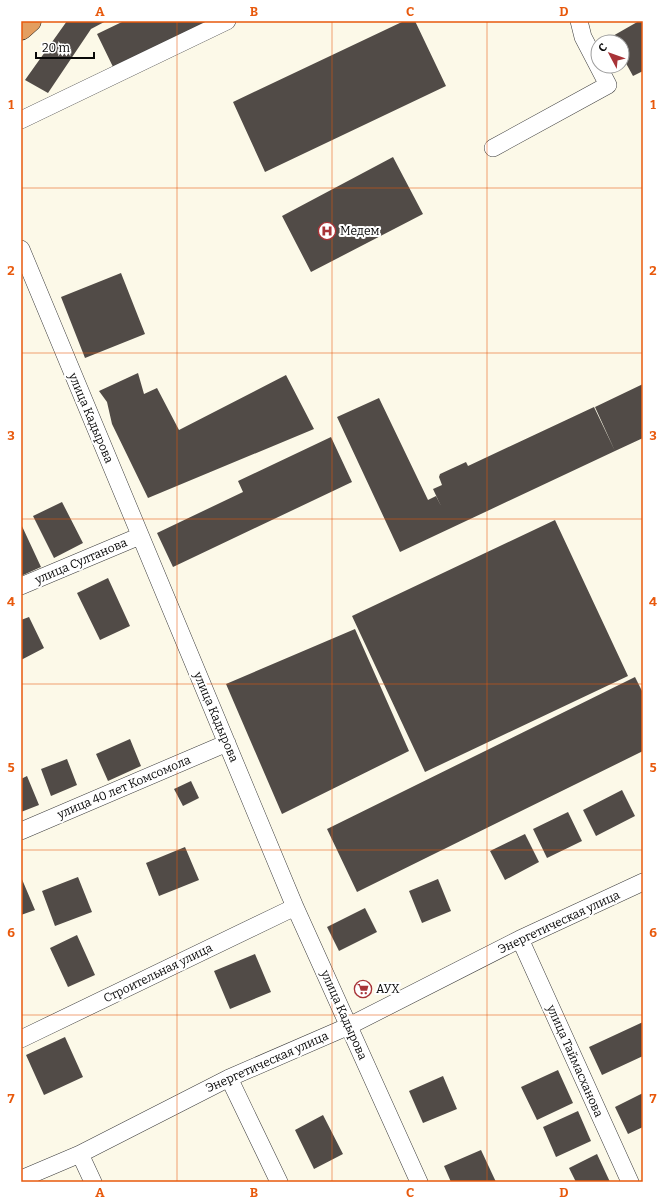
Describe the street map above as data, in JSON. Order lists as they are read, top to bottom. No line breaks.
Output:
{"streets":{"street":["улица Кадырова","улица Султанова","улица 40 лет Комсомола","Энергетическая улица","Строительная улица","улица Таймасханова"]},"crossings":[["улица Кадырова","улица Султанова"],["улица Кадырова","улица 40 лет Комсомола"],["улица Кадырова","Энергетическая улица"],["улица Кадырова","Строительная улица"],["Энергетическая улица","улица Таймасханова"]],"places":{"hospital":["Медем"],"supermarket":["АУХ"]},"scale_bar":"20 m","north":"top left","grid":{"columns":["A","B","C","D"],"rows":["1","2","3","4","5","6","7"]}}
